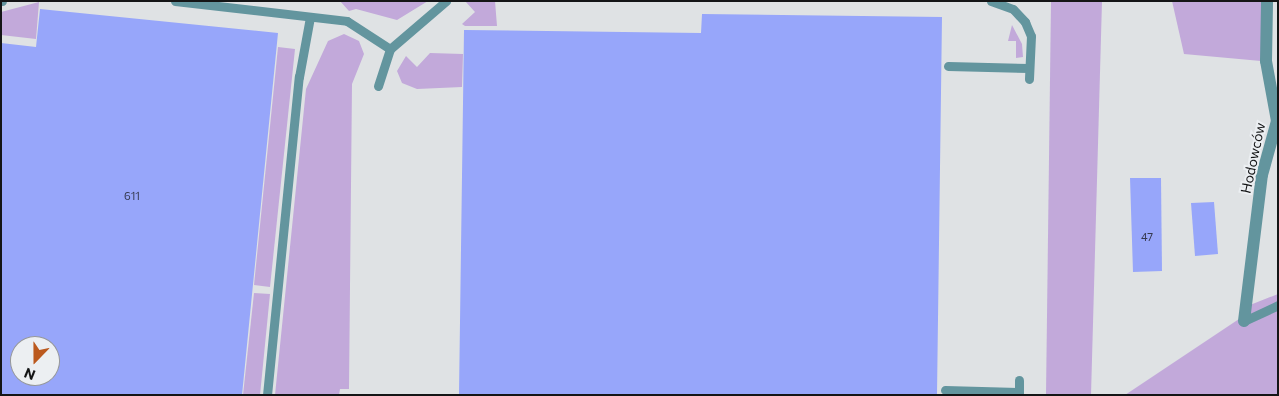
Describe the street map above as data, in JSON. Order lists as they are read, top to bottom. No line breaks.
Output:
{"streets":{"street":["Hodowców"]},"house_numbers":["611","47"],"north":"bottom"}
